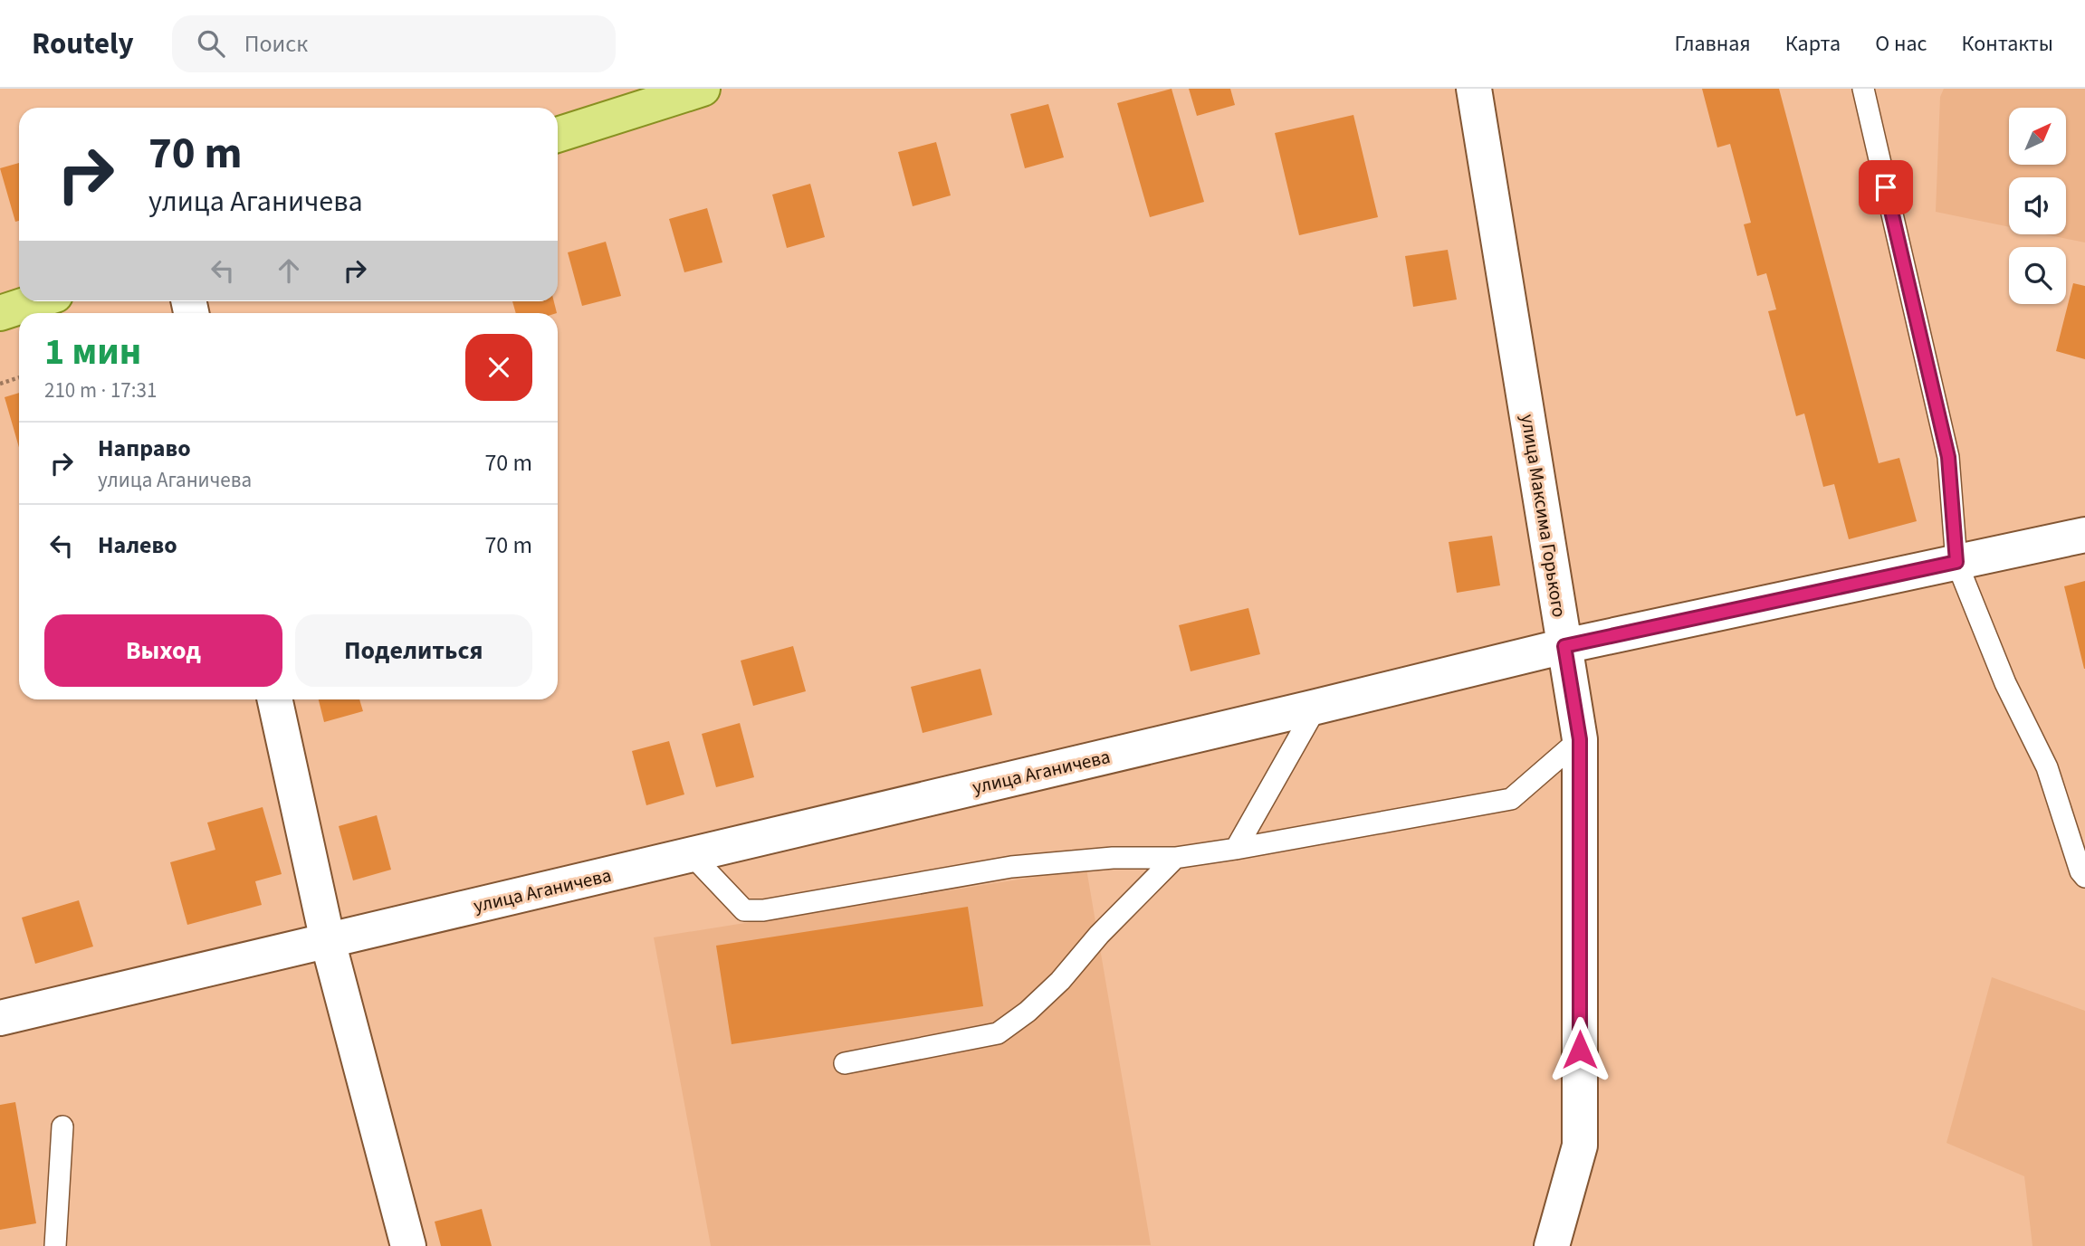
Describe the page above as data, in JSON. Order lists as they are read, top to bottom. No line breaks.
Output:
{"streets":{"street":["улица Максима Горького","улица Аганичева"]},"crossings":[["улица Максима Горького","улица Аганичева"]],"north":"top right","page":{"header":"Routely","search":"Поиск","nav":["Главная","Карта","О нас","Контакты"],"turn":["70 m","улица Аганичева"],"heading":["1 мин","210 m · 17:31"],"list":[{"name":"Направо","note":"улица Аганичева","value":"70 m"},{"name":"Налево","value":"70 m"}],"buttons":["Выход","Поделиться"]}}
